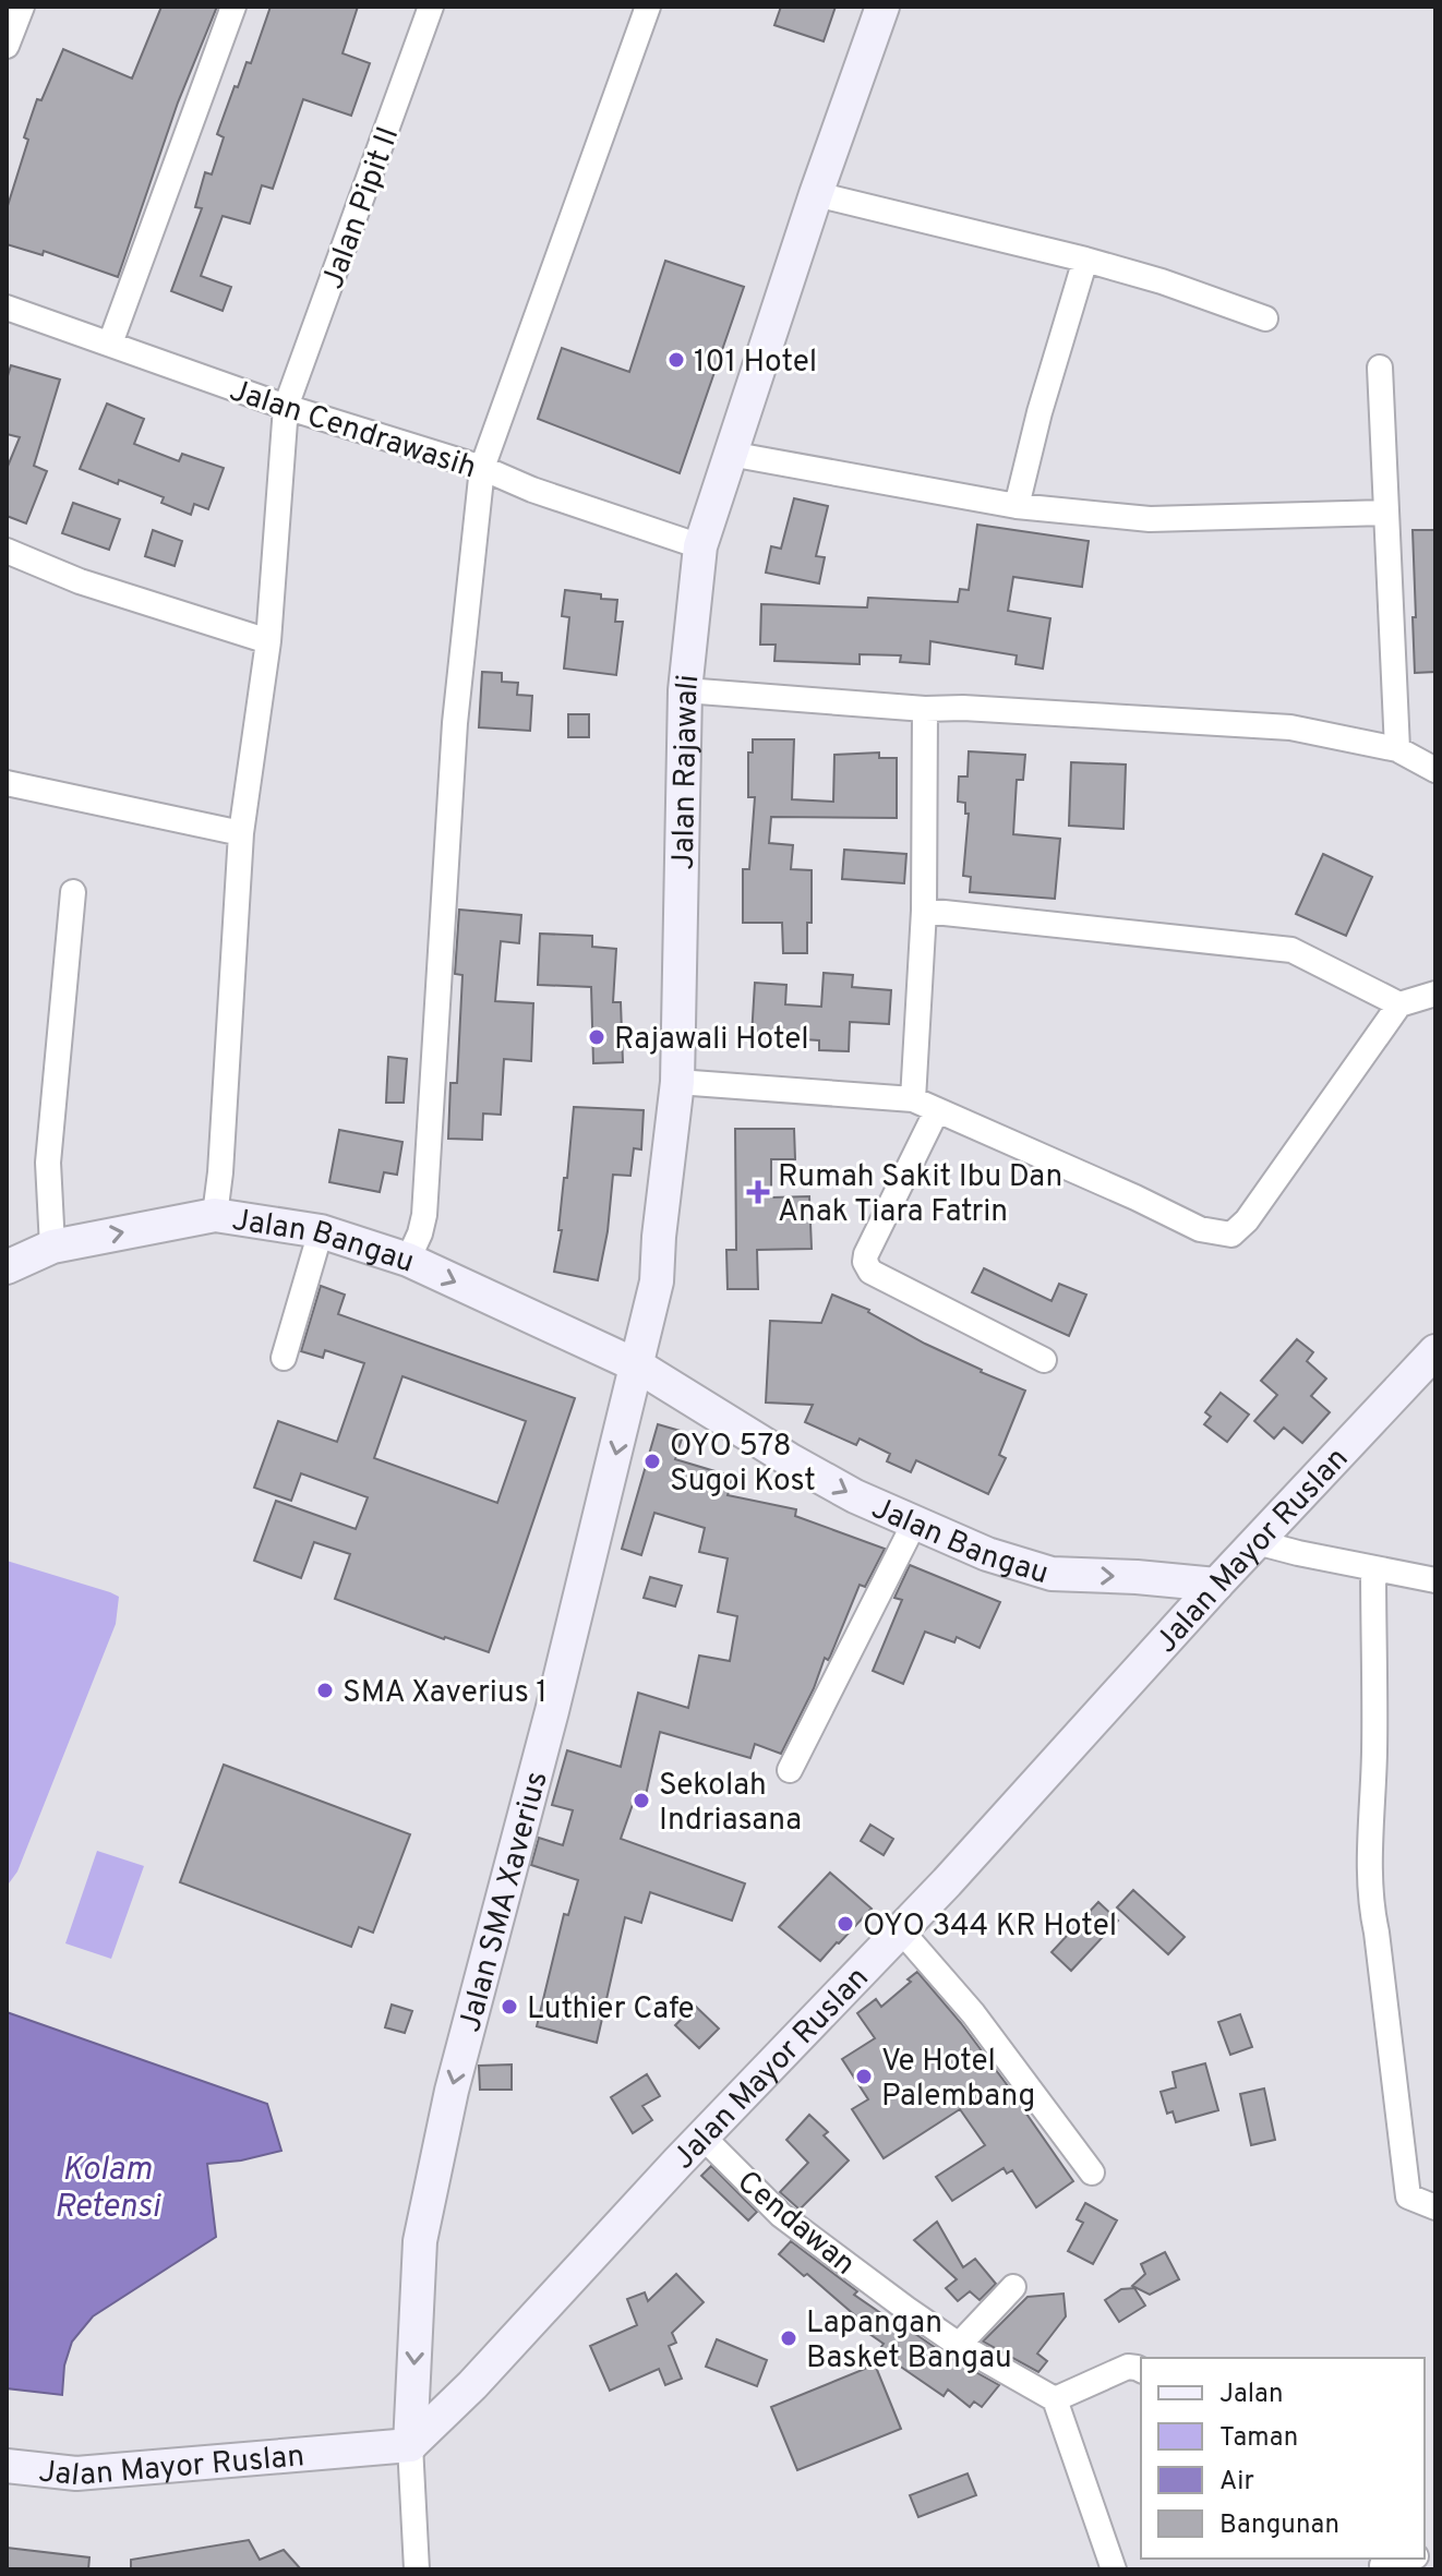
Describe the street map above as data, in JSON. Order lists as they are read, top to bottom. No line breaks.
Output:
{"streets":{"street":["Jalan Pipit II","Jalan Cendrawasih","Jalan Rajawali","Jalan Bangau","Jalan Mayor Ruslan","Jalan SMA Xaverius","Cendawan"]},"crossings":[["Jalan Pipit II","Jalan Cendrawasih"],["Jalan Pipit II","Jalan Bangau"],["Jalan Cendrawasih","Jalan Rajawali"],["Jalan Rajawali","Jalan Bangau"],["Jalan Rajawali","Jalan SMA Xaverius"],["Jalan Bangau","Jalan Mayor Ruslan"],["Jalan Bangau","Jalan SMA Xaverius"],["Jalan Mayor Ruslan","Jalan SMA Xaverius"],["Jalan Mayor Ruslan","Cendawan"]],"one_way":["Jalan Bangau","Jalan SMA Xaverius"],"water":["Kolam Retensi"],"places":{"other":["101 Hotel","Rajawali Hotel","OYO 578 Sugoi Kost","SMA Xaverius 1","Sekolah Indriasana","OYO 344 KR Hotel","Luthier Cafe","Ve Hotel Palembang","Lapangan Basket Bangau"],"health":["Rumah Sakit Ibu Dan Anak Tiara Fatrin"]},"legend":["Jalan","Taman","Air","Bangunan"]}
